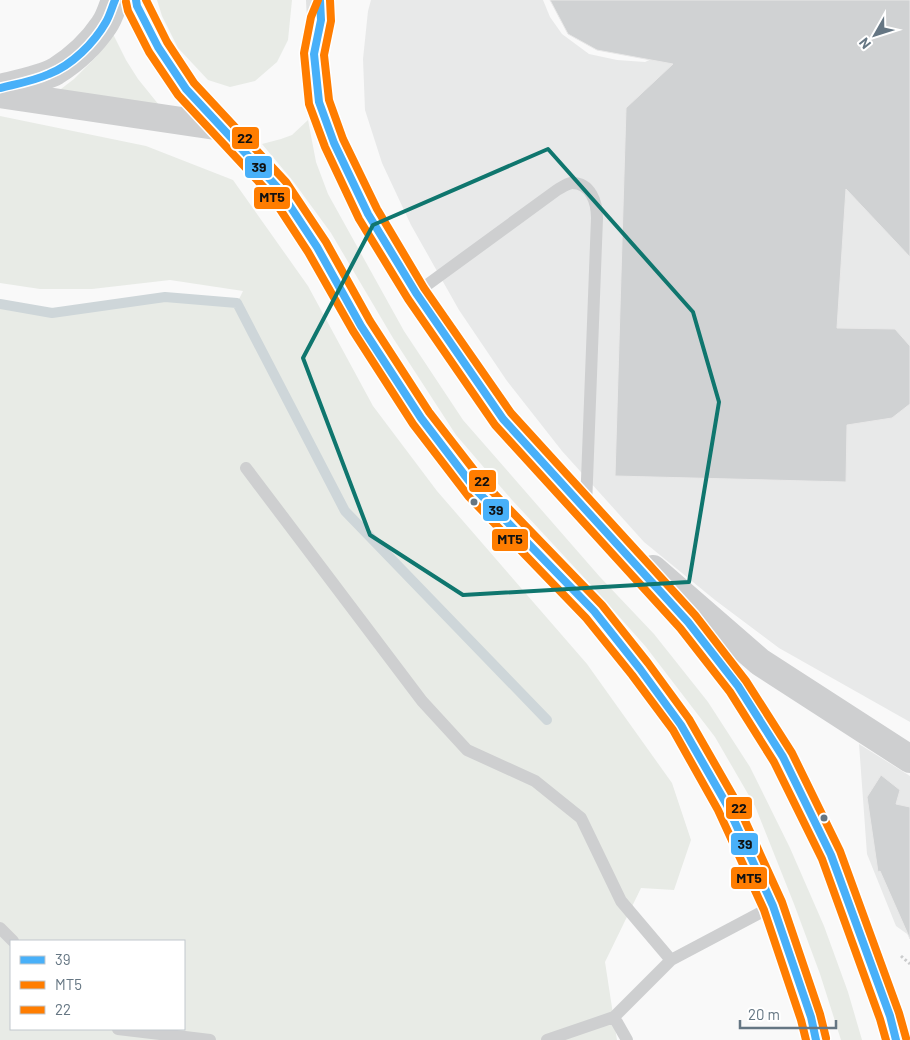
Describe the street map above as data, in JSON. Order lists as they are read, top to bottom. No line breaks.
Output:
{"lines":["transit line 39","transit line MT5","transit line 22"],"legend":["39","MT5","22"],"scale_bar":"20 m","north":"bottom left"}
